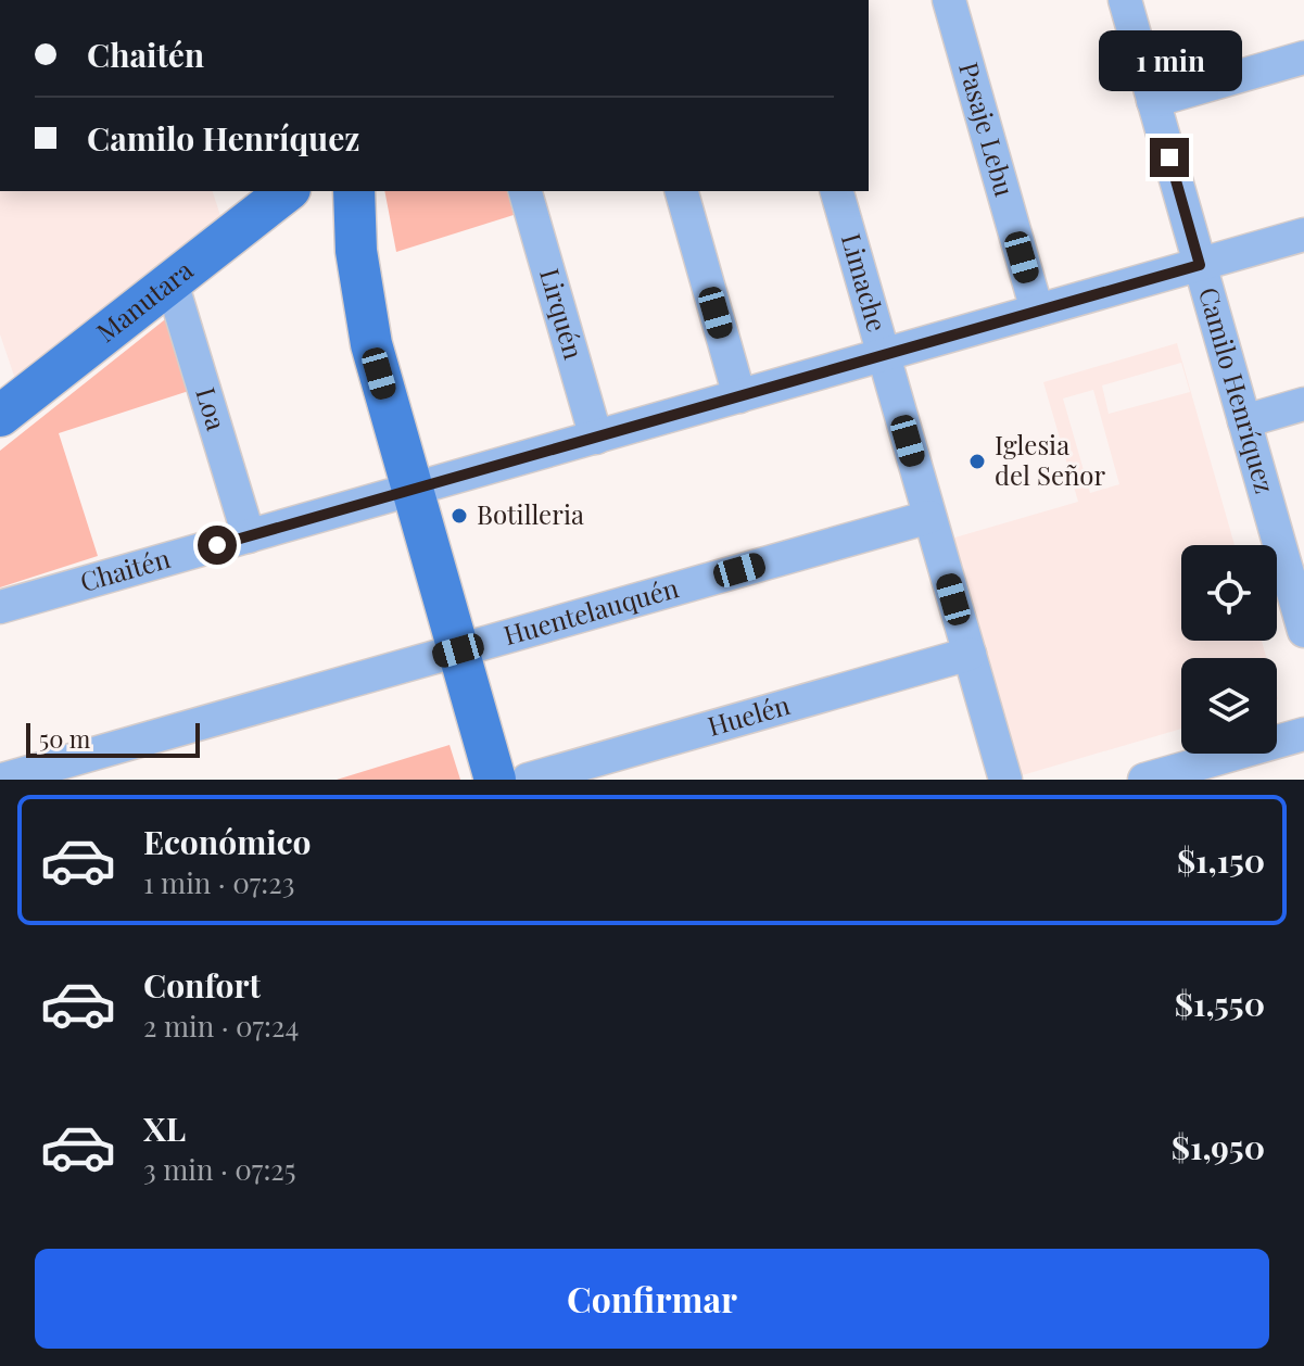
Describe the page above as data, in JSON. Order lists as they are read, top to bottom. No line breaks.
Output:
{"streets":{"main road":["Manutara"],"street":["Pasaje Lebu","Limache","Lirquén","Camilo Henríquez","Loa","Chaitén","Huentelauquén","Huelén"]},"crossings":[["Pasaje Lebu","Chaitén"],["Limache","Chaitén"],["Limache","Huentelauquén"],["Limache","Huelén"],["Manutara","Loa"],["Lirquén","Chaitén"],["Camilo Henríquez","Chaitén"],["Loa","Chaitén"]],"places":["Iglesia del Señor","Botilleria"],"scale_bar":"50 m","page":{"banner":["Chaitén","Camilo Henríquez"],"bubble":"1 min","scale":"50 m","list":[{"name":"Económico","note":"1 min · 07:23","value":"$1,150"},{"name":"Confort","note":"2 min · 07:24","value":"$1,550"},{"name":"XL","note":"3 min · 07:25","value":"$1,950"}],"buttons":"Confirmar"}}
